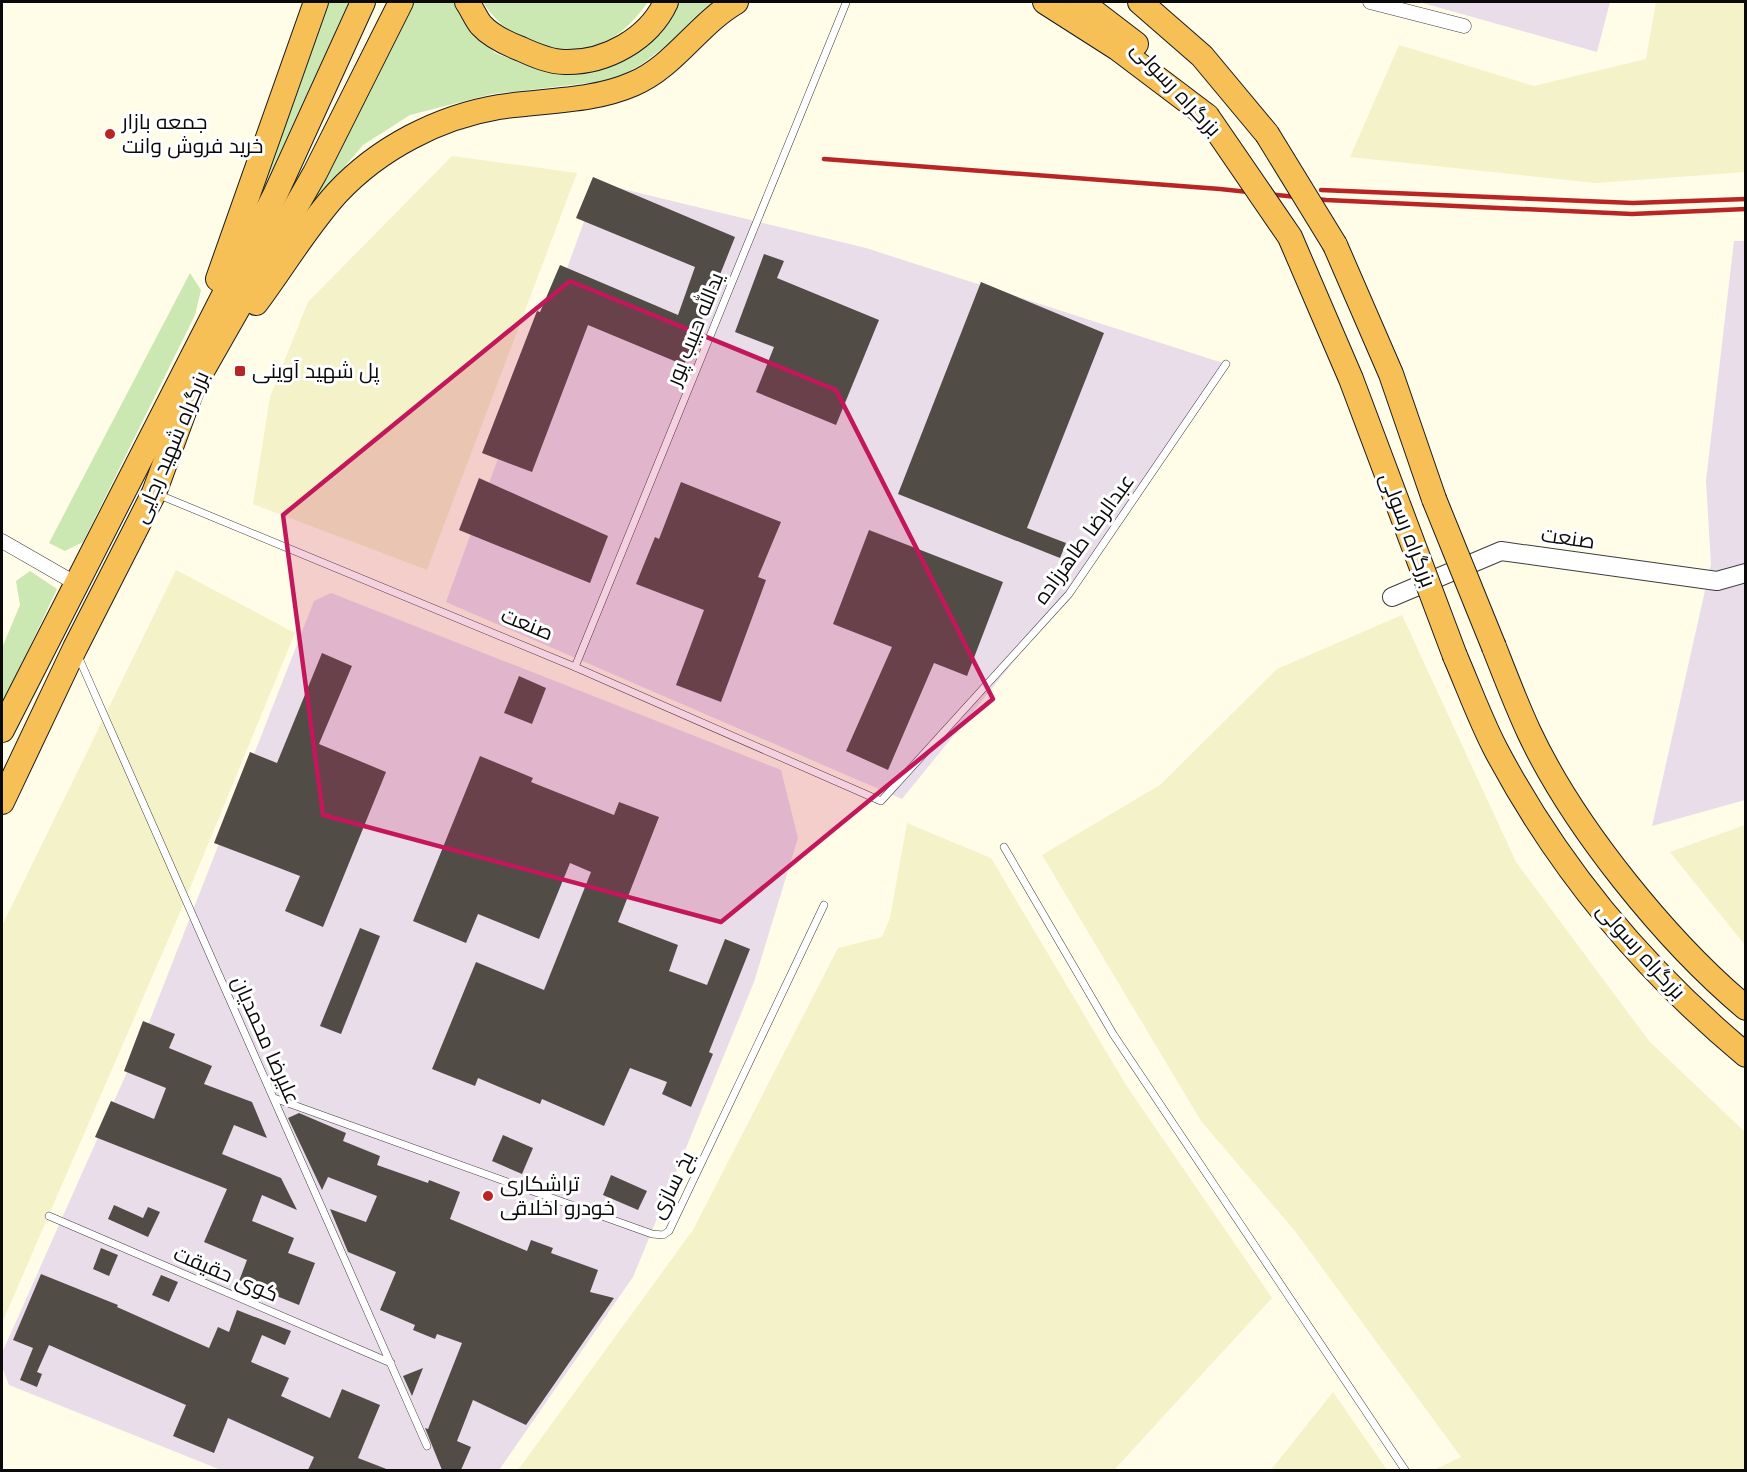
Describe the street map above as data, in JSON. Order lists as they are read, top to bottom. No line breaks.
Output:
{"streets":{"highway":["بزرگراه رسولی","بزرگراه شهید رجایی"],"street":["صنعت"],"lane":["یدالله حبیب پور","عبدالرضا طاهرزاده","علیرضا محمدیان","یخ سازی","کوی حقیقت"]},"crossings":[["یدالله حبیب پور","صنعت"],["بزرگراه شهید رجایی","صنعت"],["بزرگراه شهید رجایی","علیرضا محمدیان"],["صنعت","عبدالرضا طاهرزاده"],["علیرضا محمدیان","یخ سازی"],["علیرضا محمدیان","کوی حقیقت"]],"places":{"other":["جمعه بازار خرید فروش وانت","تراشکاری خودرو اخلاقی"],"transit":["پل شهید آوینی"]}}
